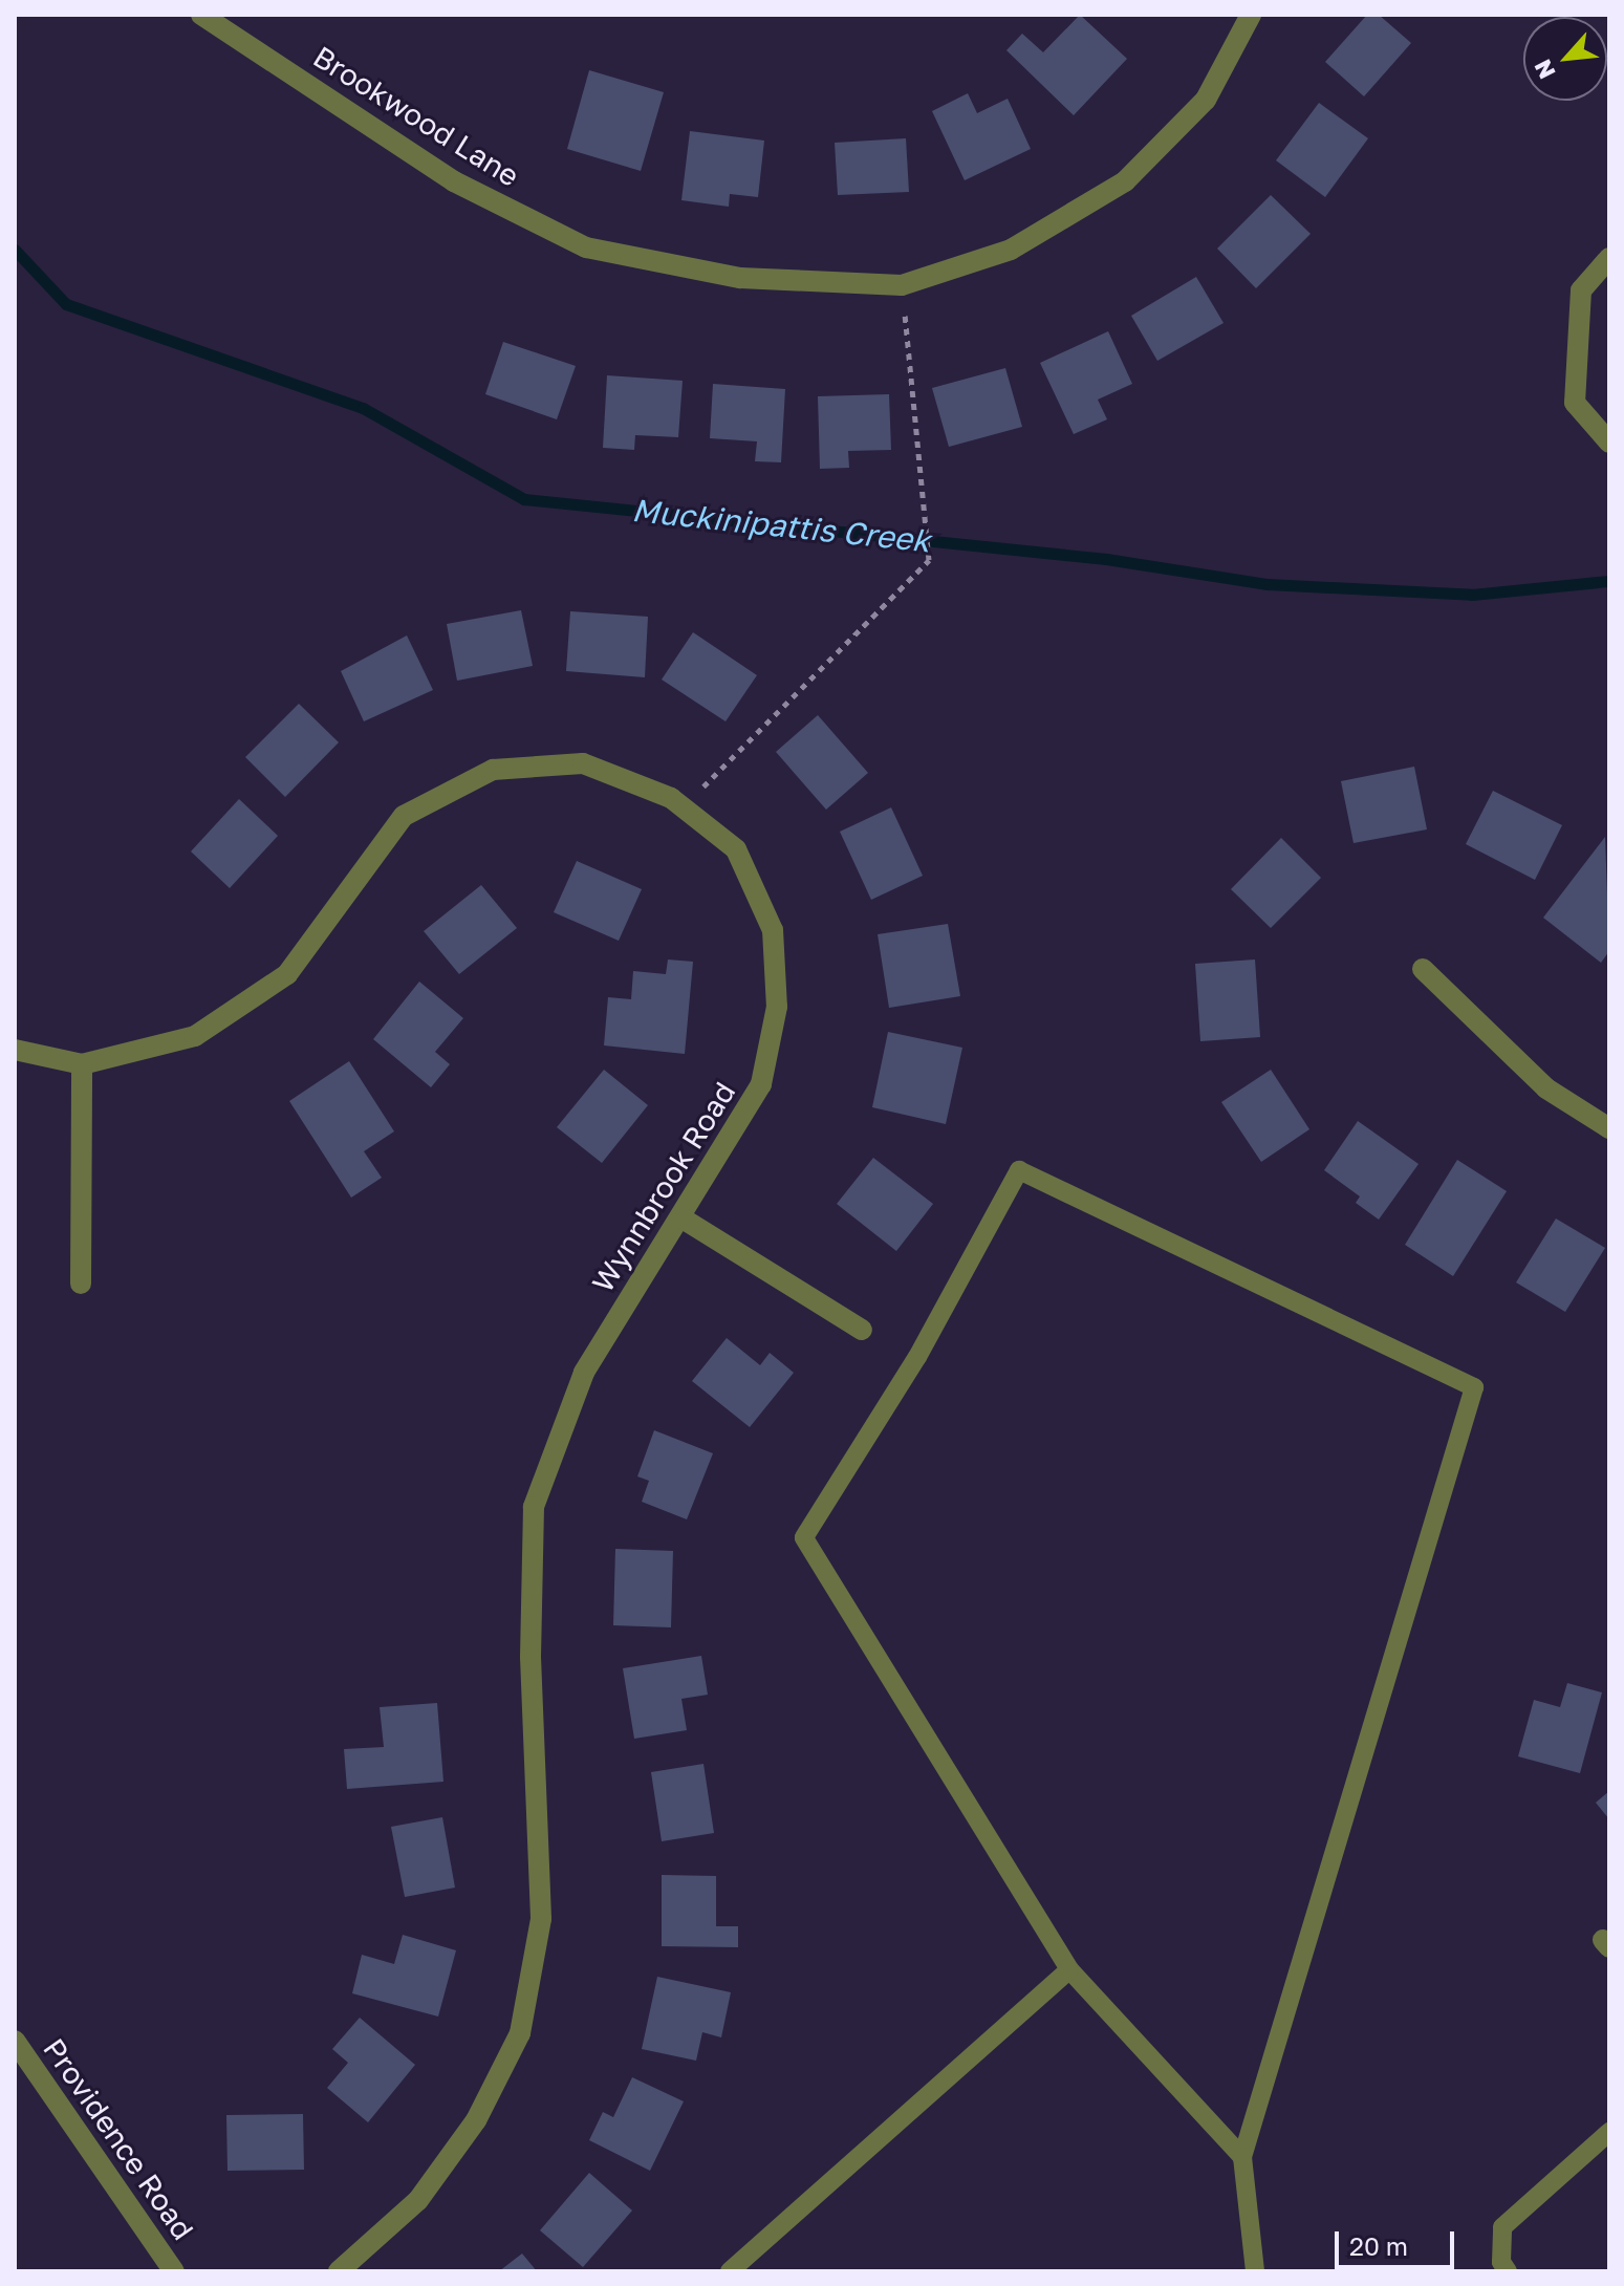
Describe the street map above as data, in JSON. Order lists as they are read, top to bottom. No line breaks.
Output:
{"streets":{"street":["Brookwood Lane","Wynnbrook Road","Providence Road"]},"water":["Muckinipattis Creek"],"scale_bar":"20 m","north":"bottom left"}
